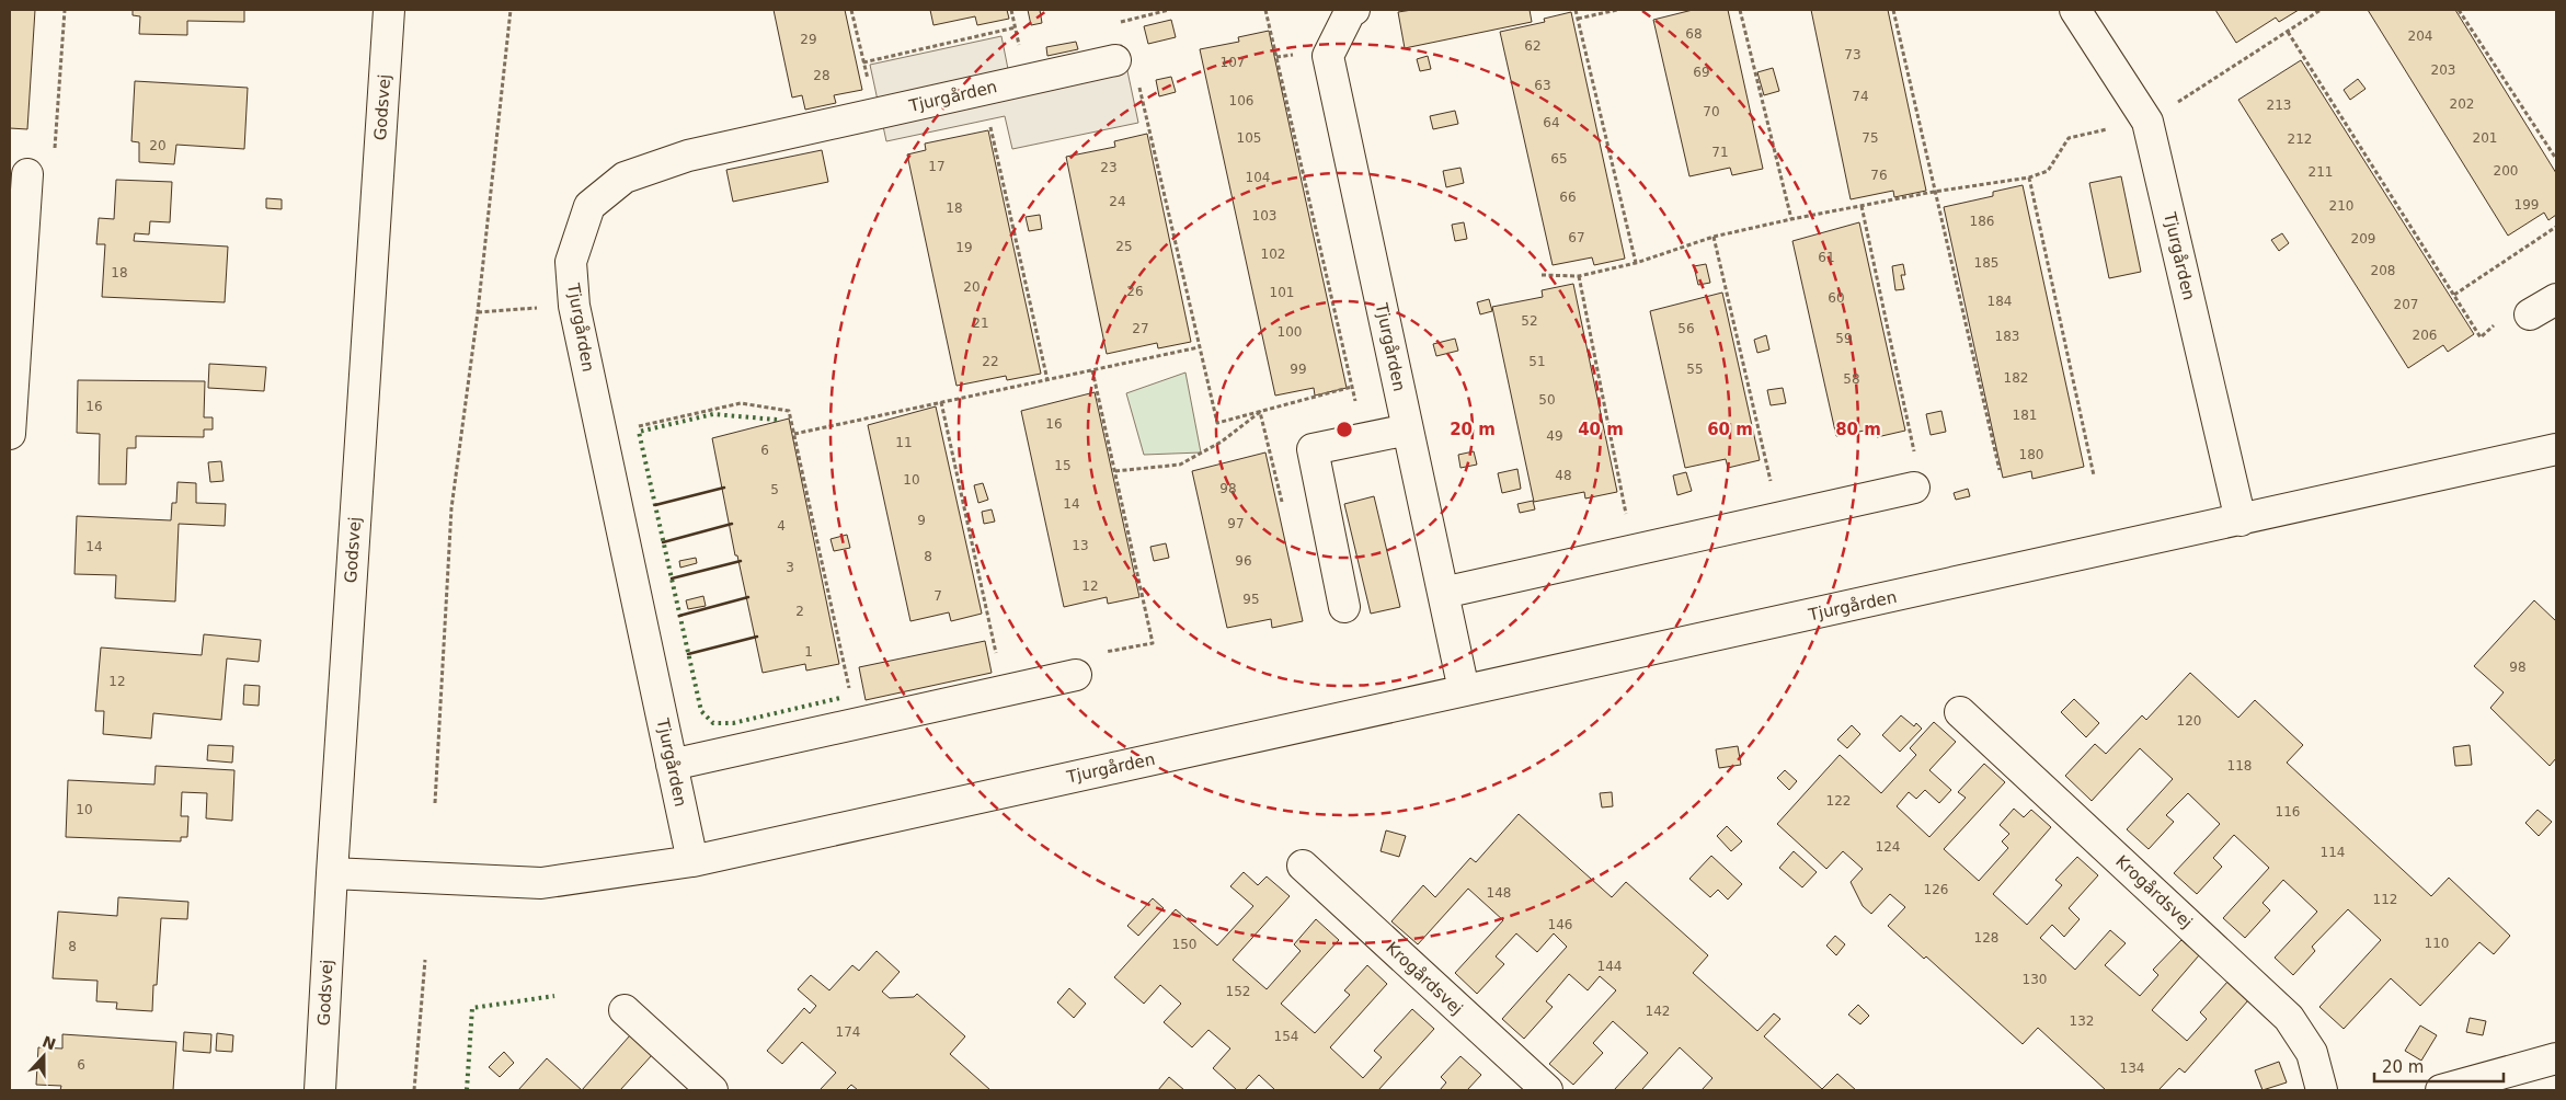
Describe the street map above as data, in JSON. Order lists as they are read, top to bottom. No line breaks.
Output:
{"streets":{"street":["Tjurgården","Godsvej","Krogårdsvej"]},"crossings":[["Tjurgården","Godsvej"]],"house_numbers":["68","204","29","62","73","107","203","69","28","63","74","106","202","213","70","64","105","75","201","212","20","71","65","17","23","200","211","76","104","66","24","199","210","18","103","186","67","209","25","19","102","61","185","208","18","20","26","101","60","184","207","52","21","27","56","100","206","183","59","22","51","99","55","182","58","50","16","181","16","49","11","6","180","15","48","10","98","5","14","9","97","4","13","14","8","96","3","12","7","95","2","1","98","12","120","118","122","10","116","124","114","126","148","112","146","128","110","150","8","144","130","152","142","132","174","154","6","134"],"scale_bar":"20 m","north":"top","rings":["20 m","40 m","60 m","80 m"]}
